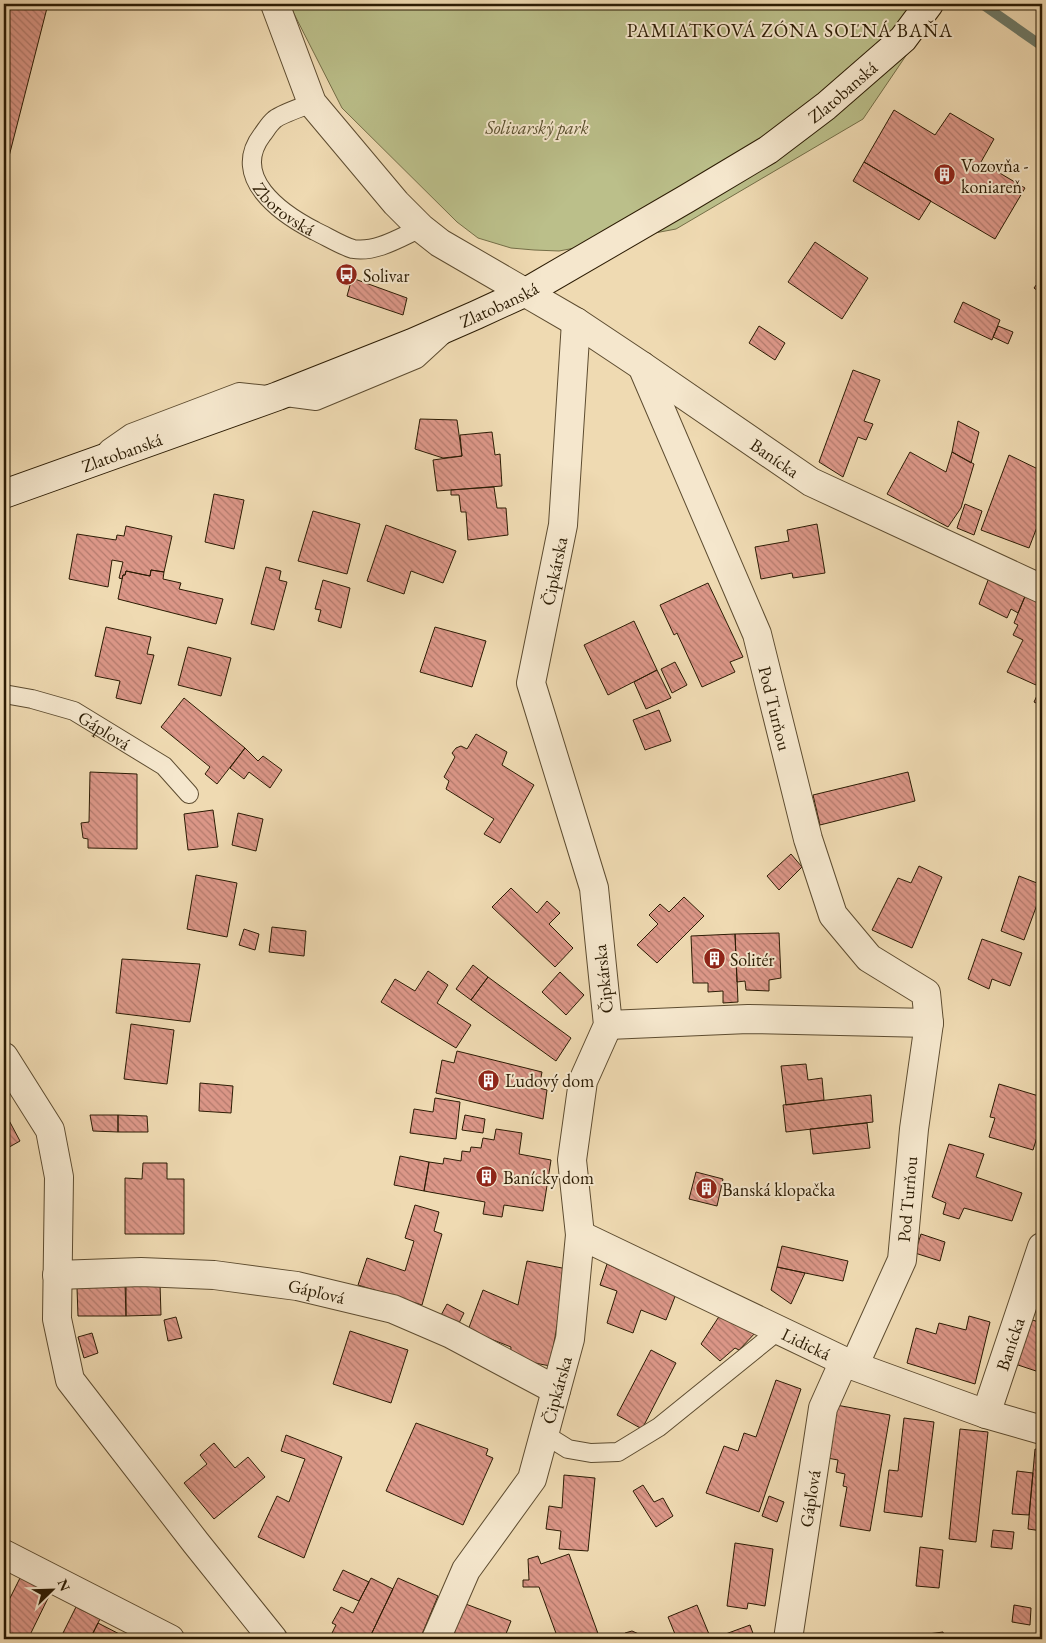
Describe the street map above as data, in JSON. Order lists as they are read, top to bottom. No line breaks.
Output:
{"streets":{"street":["Zlatobanská","Banícka","Čipkárska","Pod Turňou","Gápľová","Lidická"],"lane":["Zborovská"]},"crossings":[["Zlatobanská","Banícka"],["Banícka","Čipkárska"],["Banícka","Pod Turňou"],["Banícka","Lidická"],["Čipkárska","Gápľová"],["Čipkárska","Lidická"],["Pod Turňou","Gápľová"],["Pod Turňou","Lidická"],["Gápľová","Lidická"]],"districts":["PAMIATKOVÁ ZÓNA SOĽNÁ BAŇA"],"parks":["Solivarský park"],"places":{"building":["Vozovňa - koniareň","Solitér","Ľudový dom","Banícky dom","Banská klopačka"],"bus stop":["Solivar"]},"north":"top right"}
